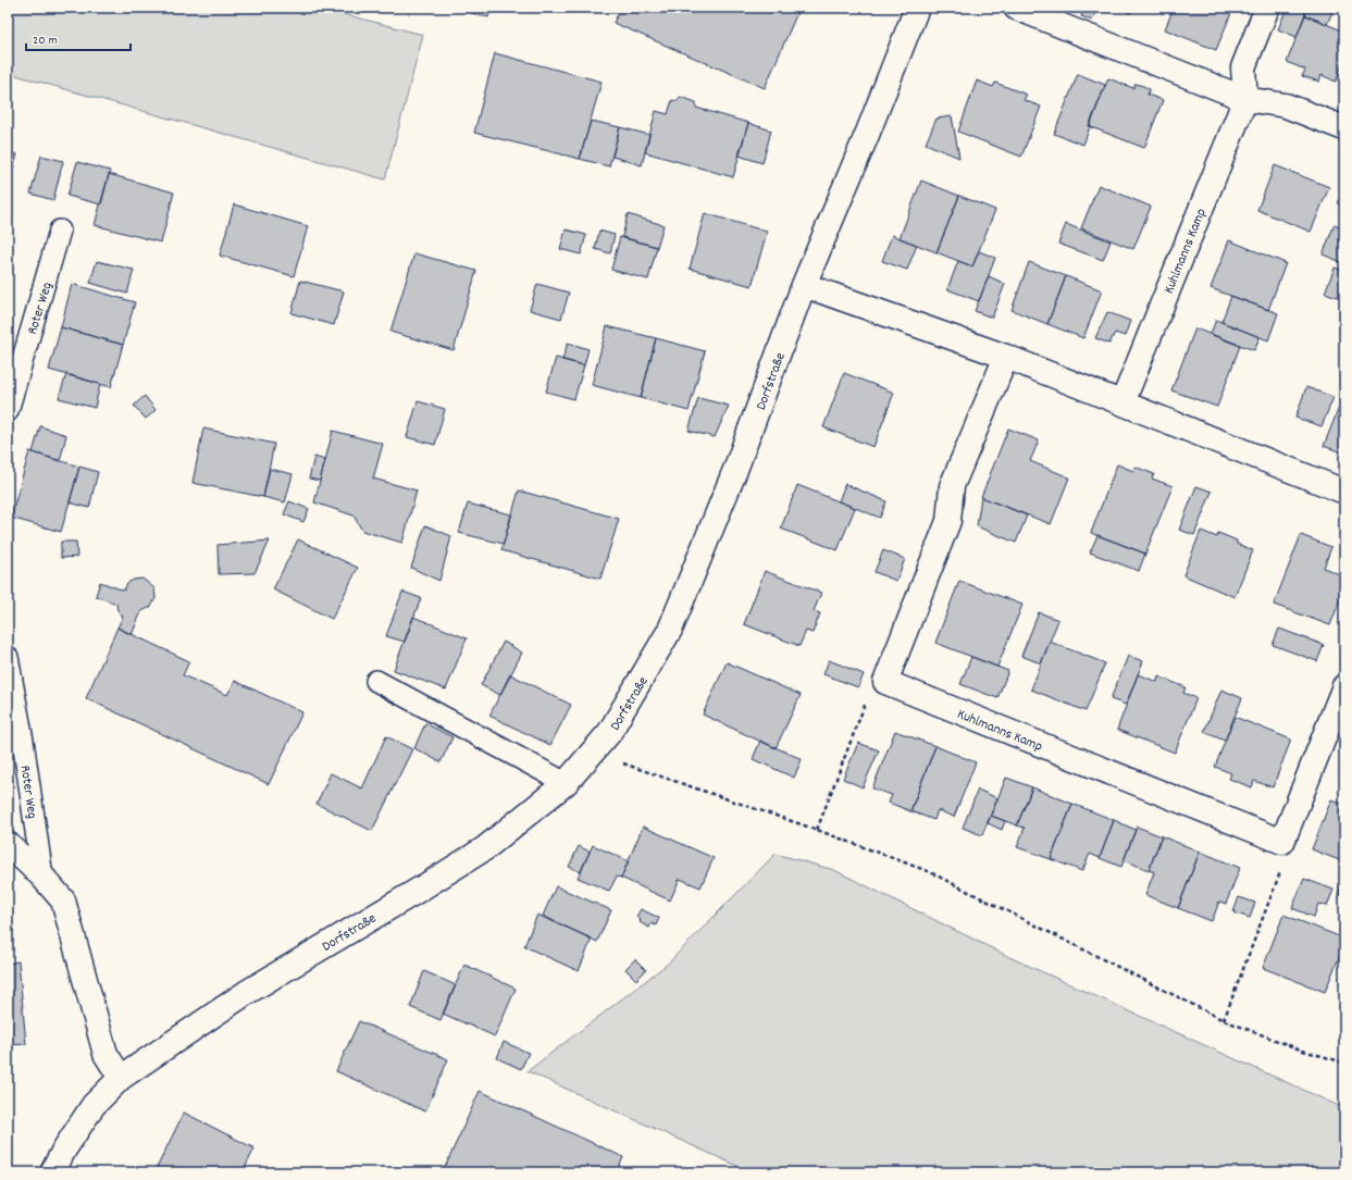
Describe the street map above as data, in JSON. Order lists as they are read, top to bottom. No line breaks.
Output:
{"streets":{"street":["Kuhlmanns Kamp","Dorfstraße"],"lane":["Roter Weg"]},"scale_bar":"20 m"}
